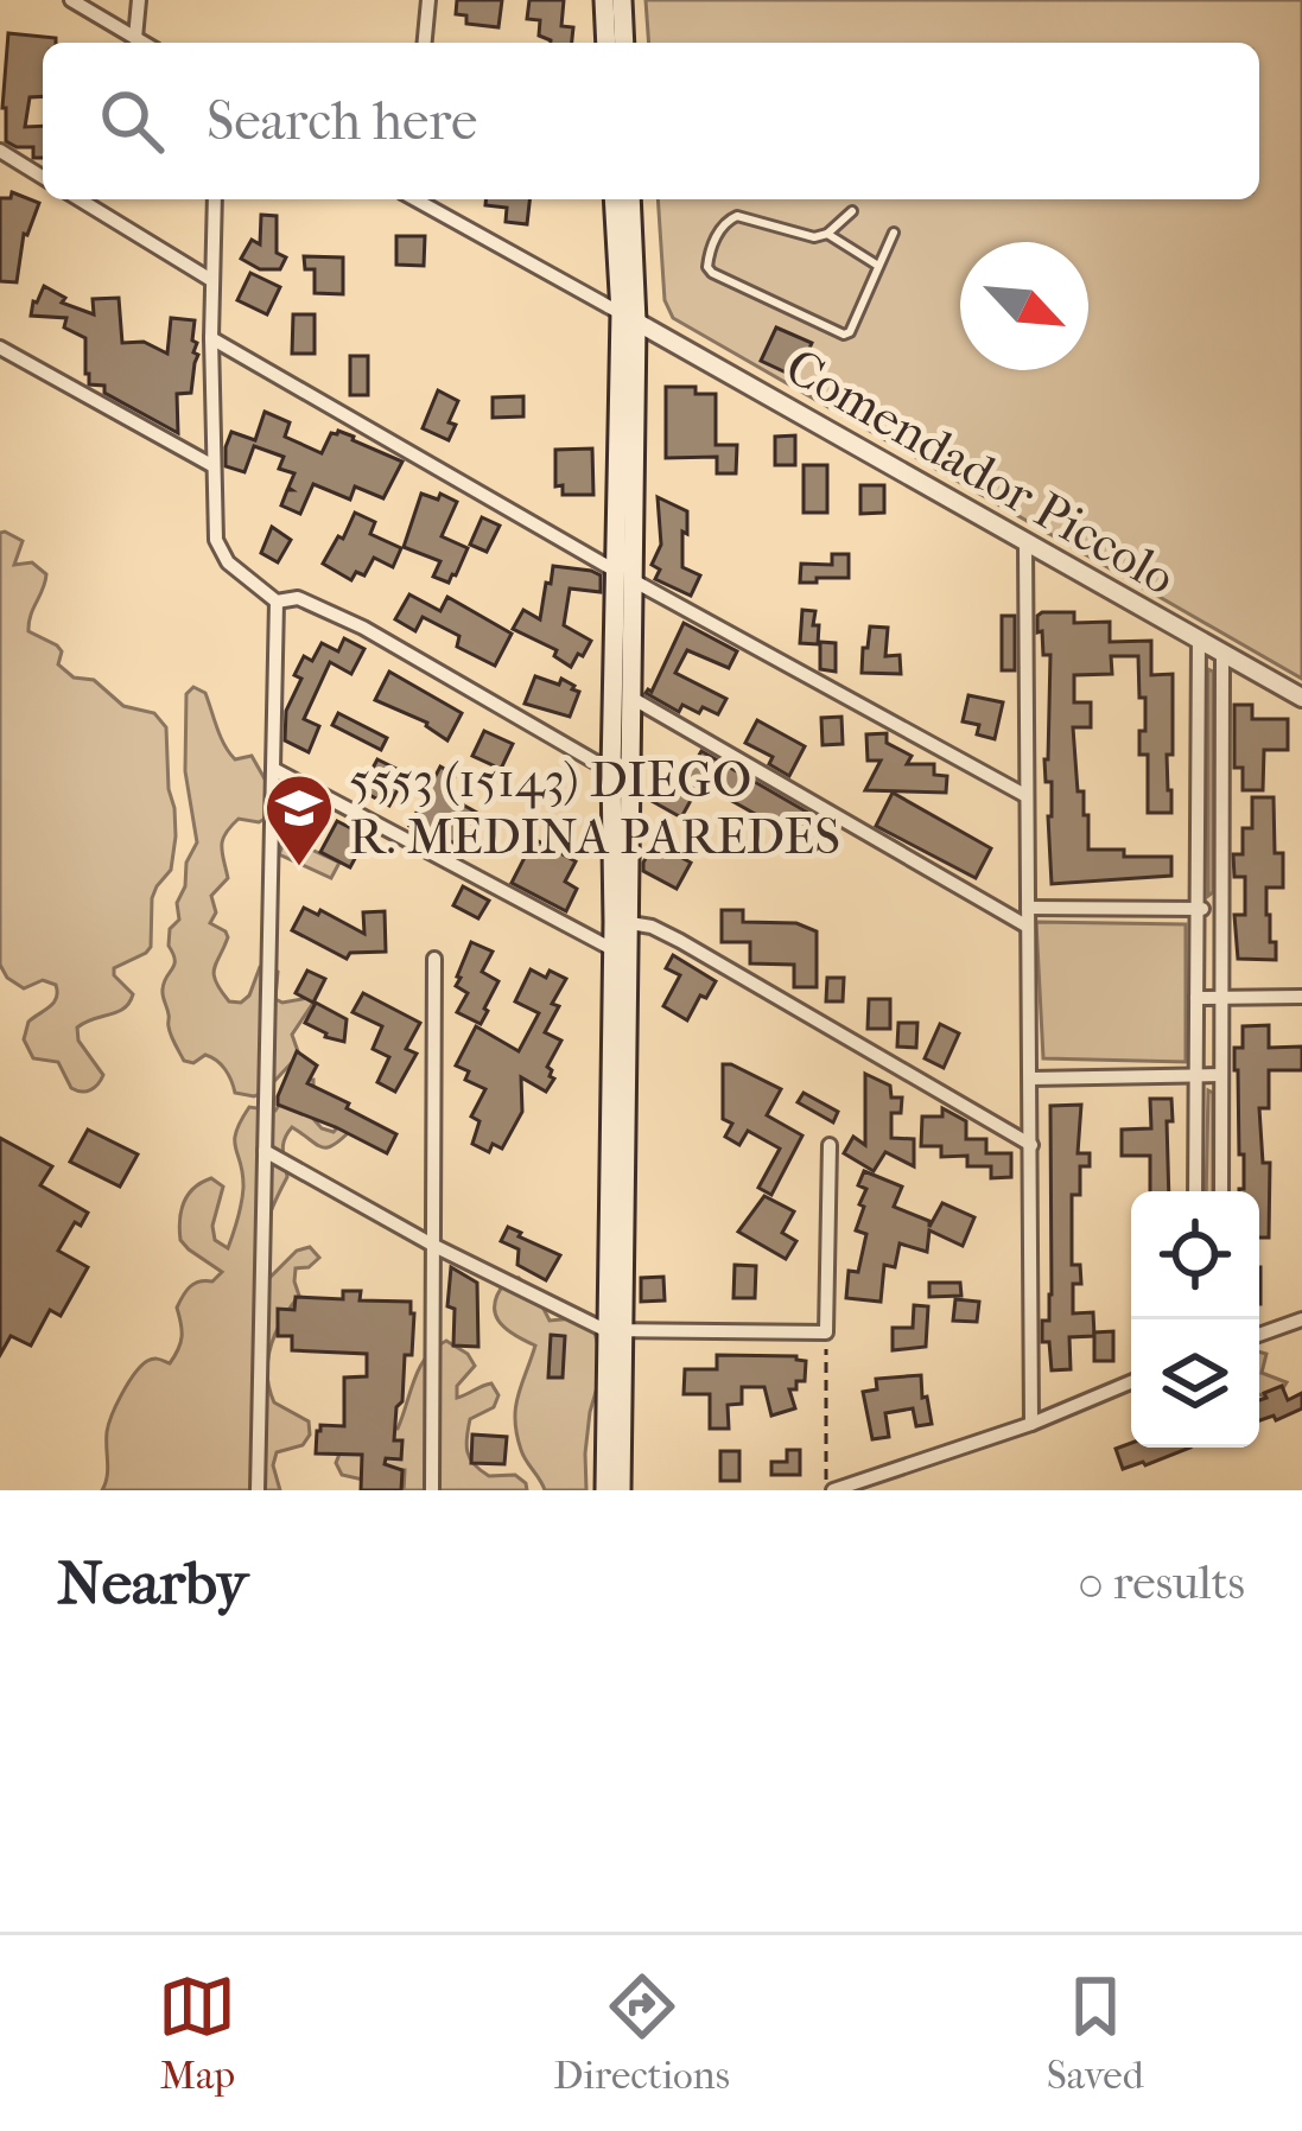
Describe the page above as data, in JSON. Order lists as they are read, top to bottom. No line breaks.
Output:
{"streets":{"street":["Comendador Piccolo"]},"places":{"school or university":["5553 (15143) DIEGO R. MEDINA PAREDES"]},"north":"bottom right","page":{"search":"Search here","heading":["Nearby","0 results"],"nav":["Map","Directions","Saved"]}}
